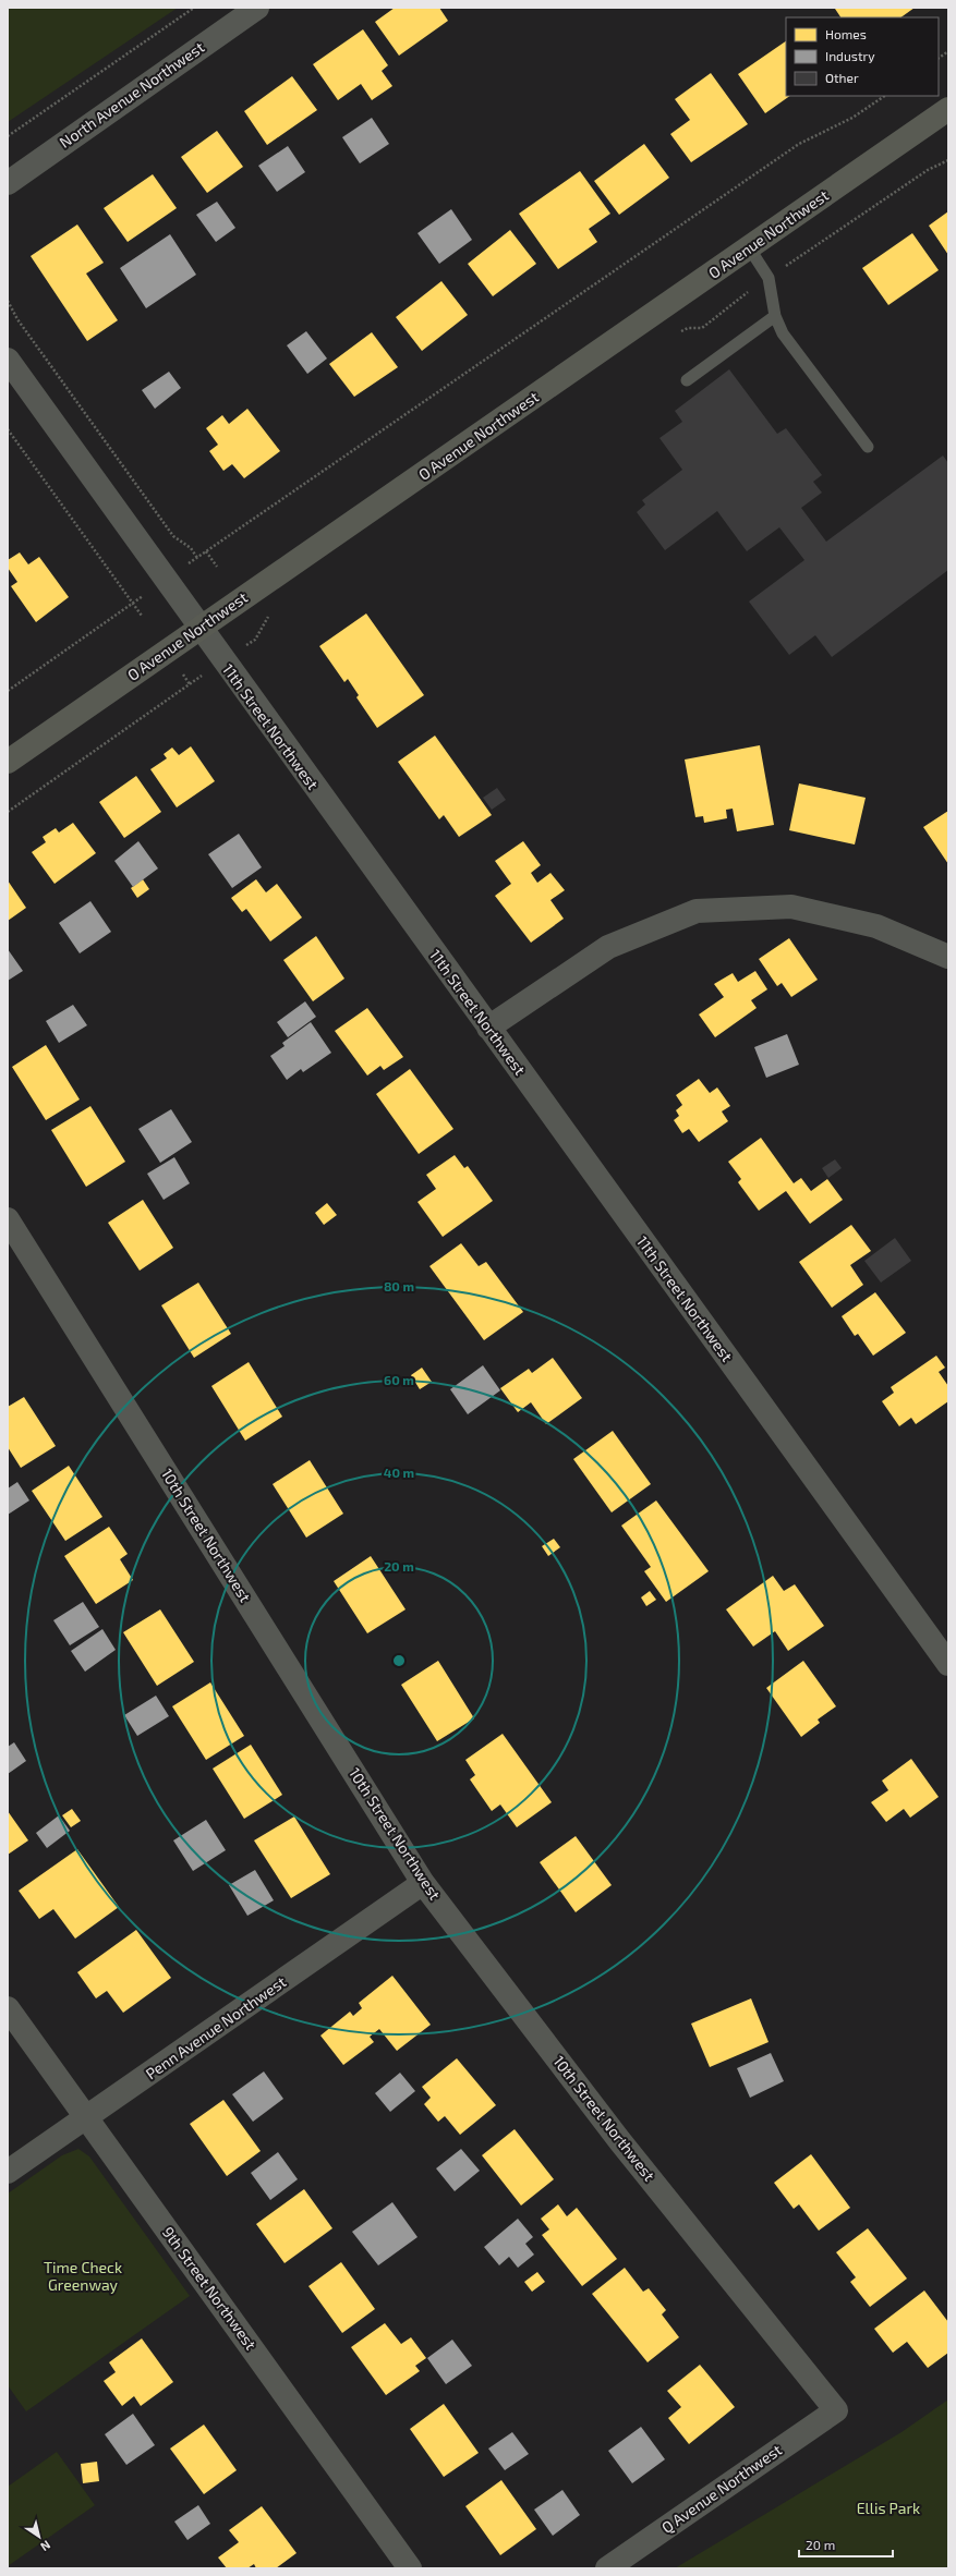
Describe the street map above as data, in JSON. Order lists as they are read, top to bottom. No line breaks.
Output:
{"streets":{"street":["North Avenue Northwest","O Avenue Northwest","11th Street Northwest","10th Street Northwest","Penn Avenue Northwest","9th Street Northwest","Q Avenue Northwest"]},"crossings":[["O Avenue Northwest","11th Street Northwest"],["10th Street Northwest","Penn Avenue Northwest"],["10th Street Northwest","Q Avenue Northwest"],["Penn Avenue Northwest","9th Street Northwest"]],"parks":["Time Check Greenway","Ellis Park"],"legend":["Homes","Industry","Other"],"scale_bar":"20 m","north":"bottom right","rings":["80 m","60 m","40 m","20 m"]}
